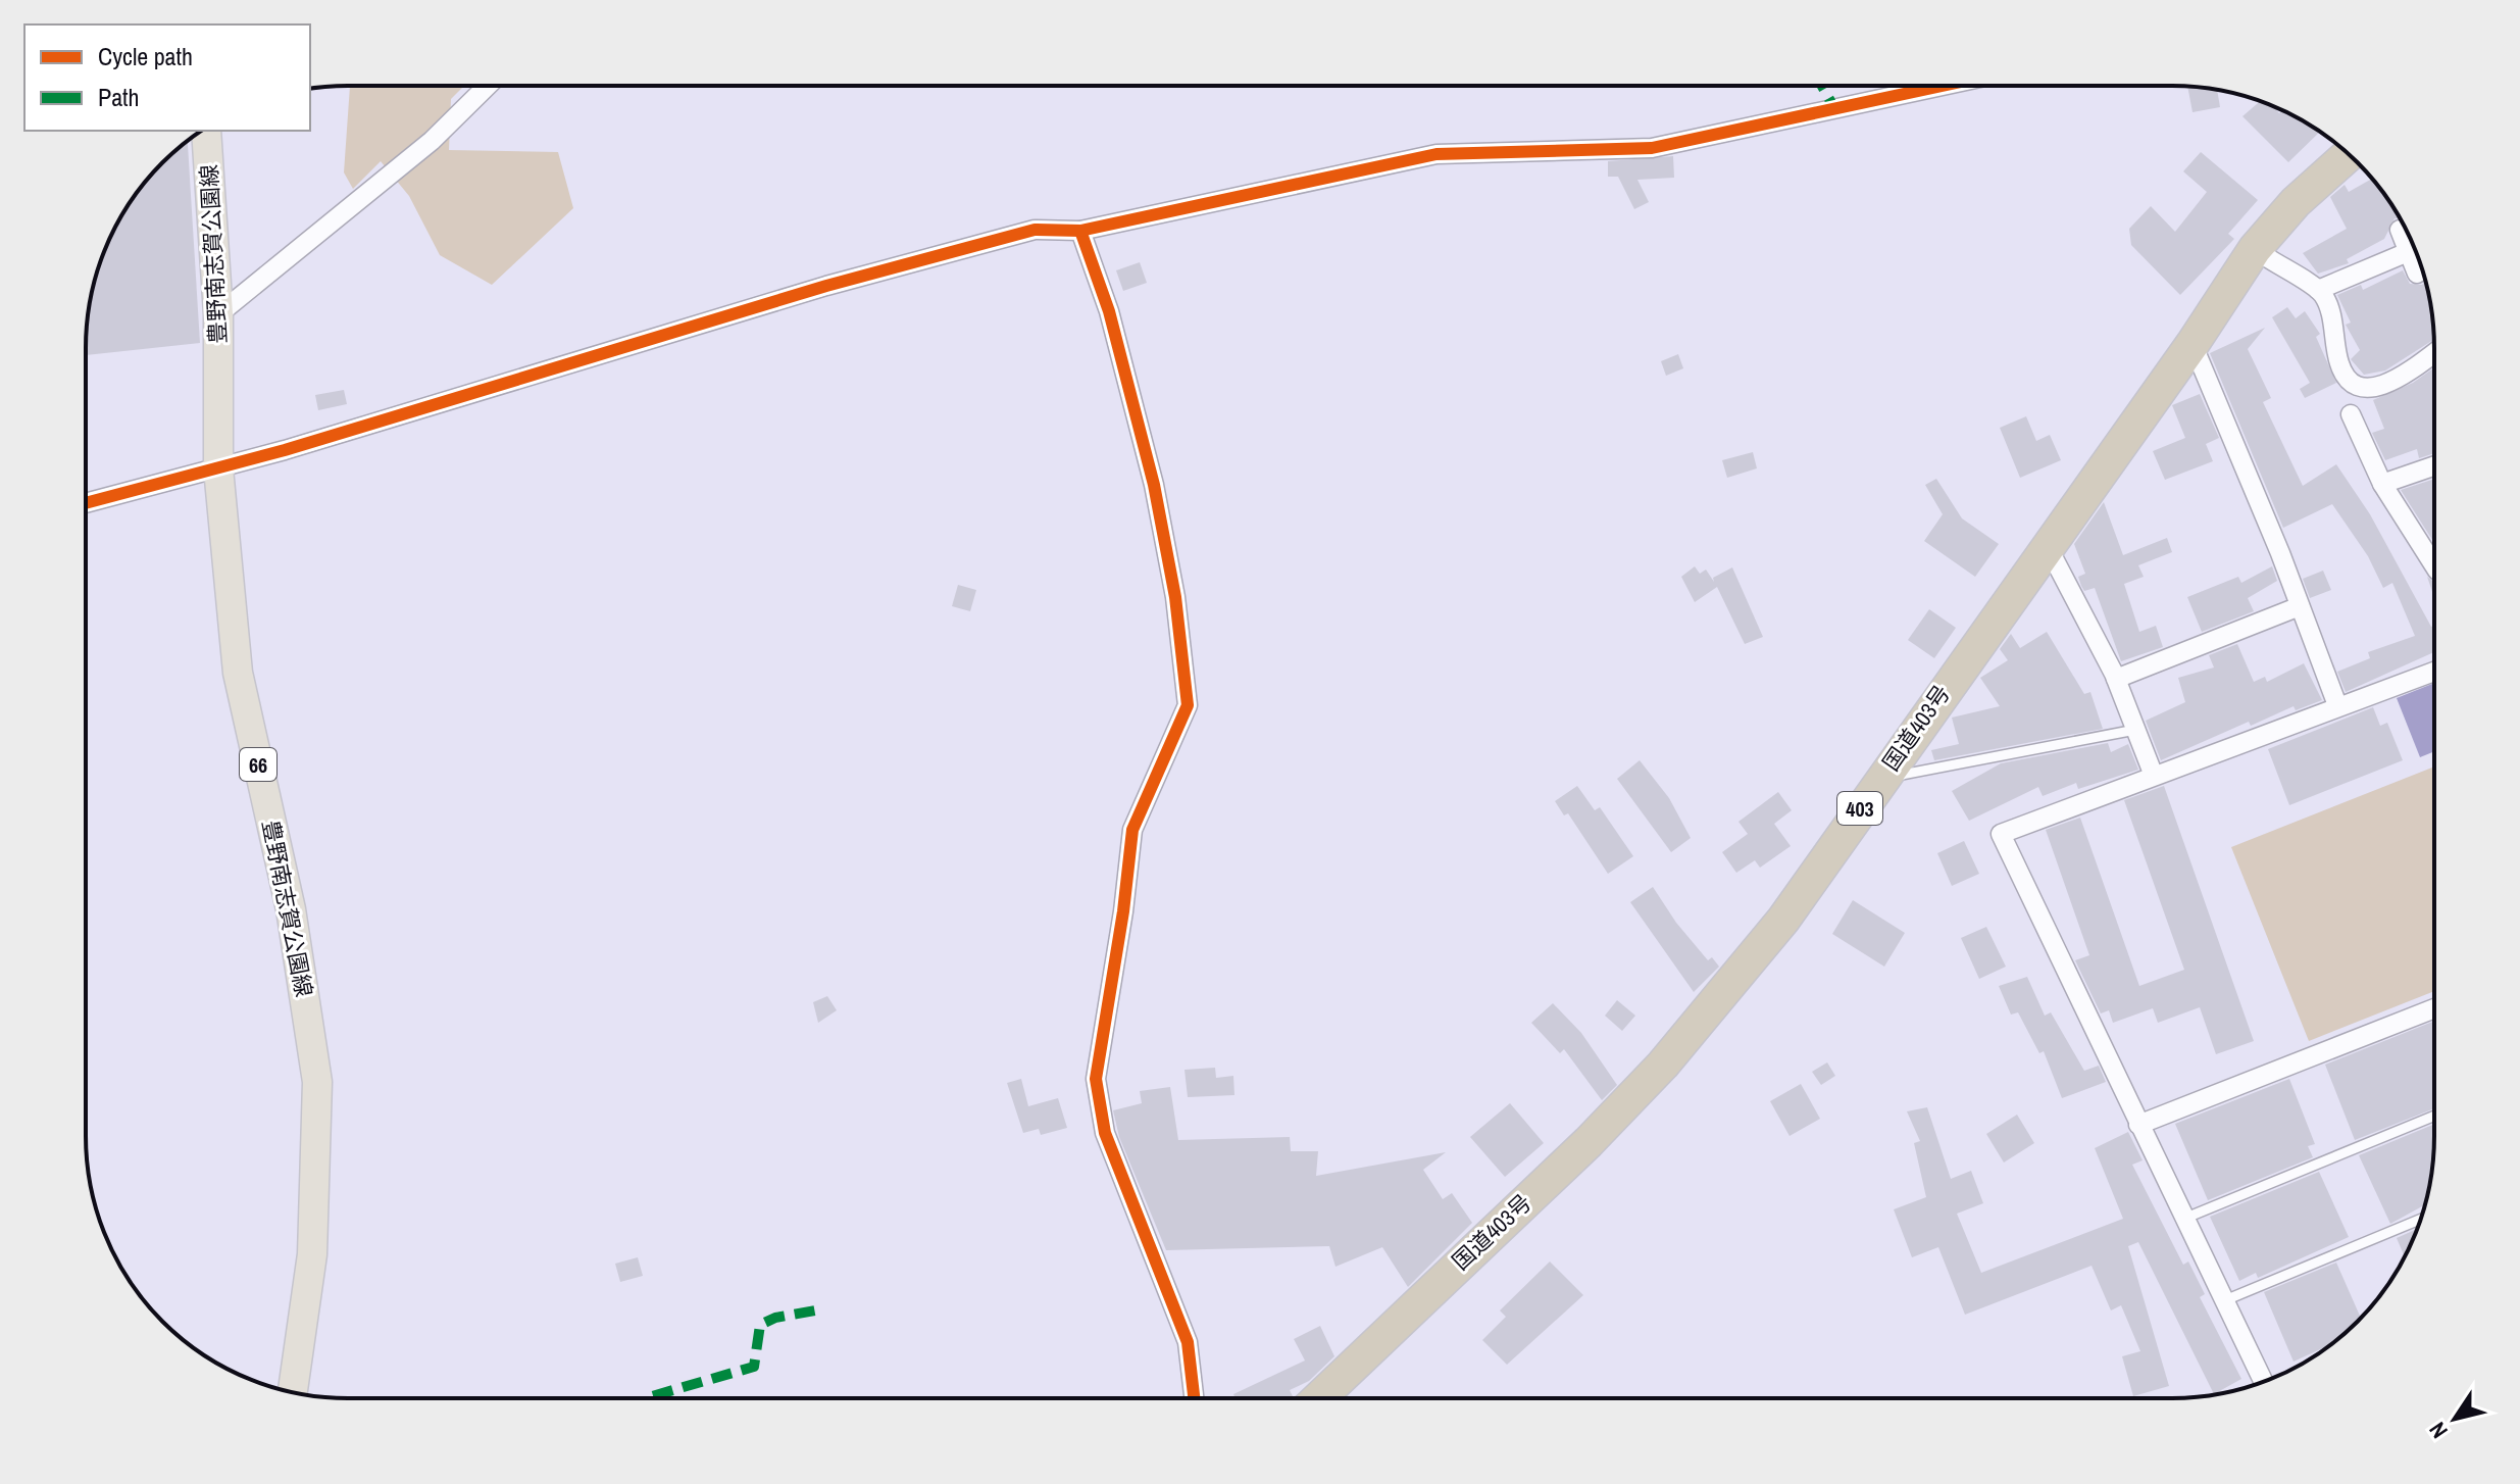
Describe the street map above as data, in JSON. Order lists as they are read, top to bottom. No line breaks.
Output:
{"streets":{"highway":["国道403号","403"],"main road":["豊野南志賀公園線","66"]},"legend":["Cycle path","Path"],"north":"bottom left"}
